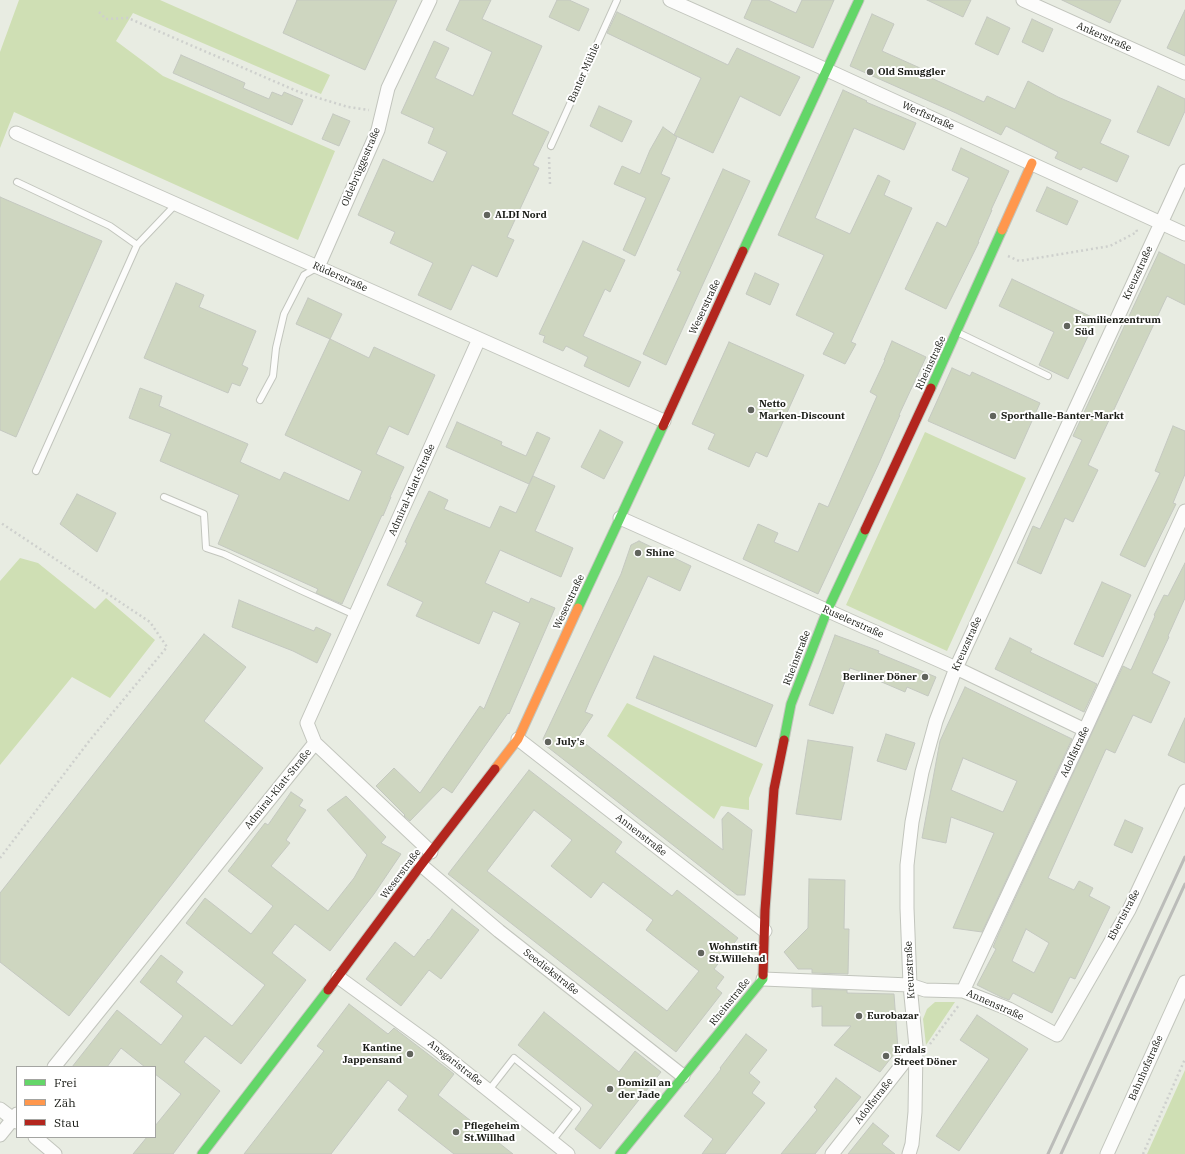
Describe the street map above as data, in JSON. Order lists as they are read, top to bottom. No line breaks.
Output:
{"streets":{"street":["Ankerstraße","Werftstraße","Oldebrüggestraße","Kreuzstraße","Rüderstraße","Weserstraße","Rheinstraße","Admiral-Klatt-Straße","Ruselerstraße","Adolfstraße","Annenstraße","Ebertstraße","Seediekstraße","Ansgaristraße","Bahnhofstraße"],"lane":["Banter Mühle"]},"crossings":[["Werftstraße","Kreuzstraße"],["Werftstraße","Weserstraße"],["Werftstraße","Rheinstraße"],["Oldebrüggestraße","Rüderstraße"],["Kreuzstraße","Ruselerstraße"],["Kreuzstraße","Adolfstraße"],["Kreuzstraße","Annenstraße"],["Rüderstraße","Weserstraße"],["Rüderstraße","Admiral-Klatt-Straße"],["Weserstraße","Ruselerstraße"],["Weserstraße","Annenstraße"],["Weserstraße","Seediekstraße"],["Weserstraße","Ansgaristraße"],["Rheinstraße","Ruselerstraße"],["Rheinstraße","Annenstraße"],["Rheinstraße","Seediekstraße"],["Ruselerstraße","Adolfstraße"],["Adolfstraße","Annenstraße"],["Annenstraße","Ebertstraße"]],"places":["Old Smuggler","ALDI Nord","Familienzentrum Süd","Netto Marken-Discount","Sporthalle-Banter-Markt","Shine","Berliner Döner","July's","Wohnstift St.Willehad","Eurobazar","Kantine Jappensand","Erdals Street Döner","Domizil an der Jade","Pflegeheim St.Willhad"],"legend":["Frei","Zäh","Stau"]}
